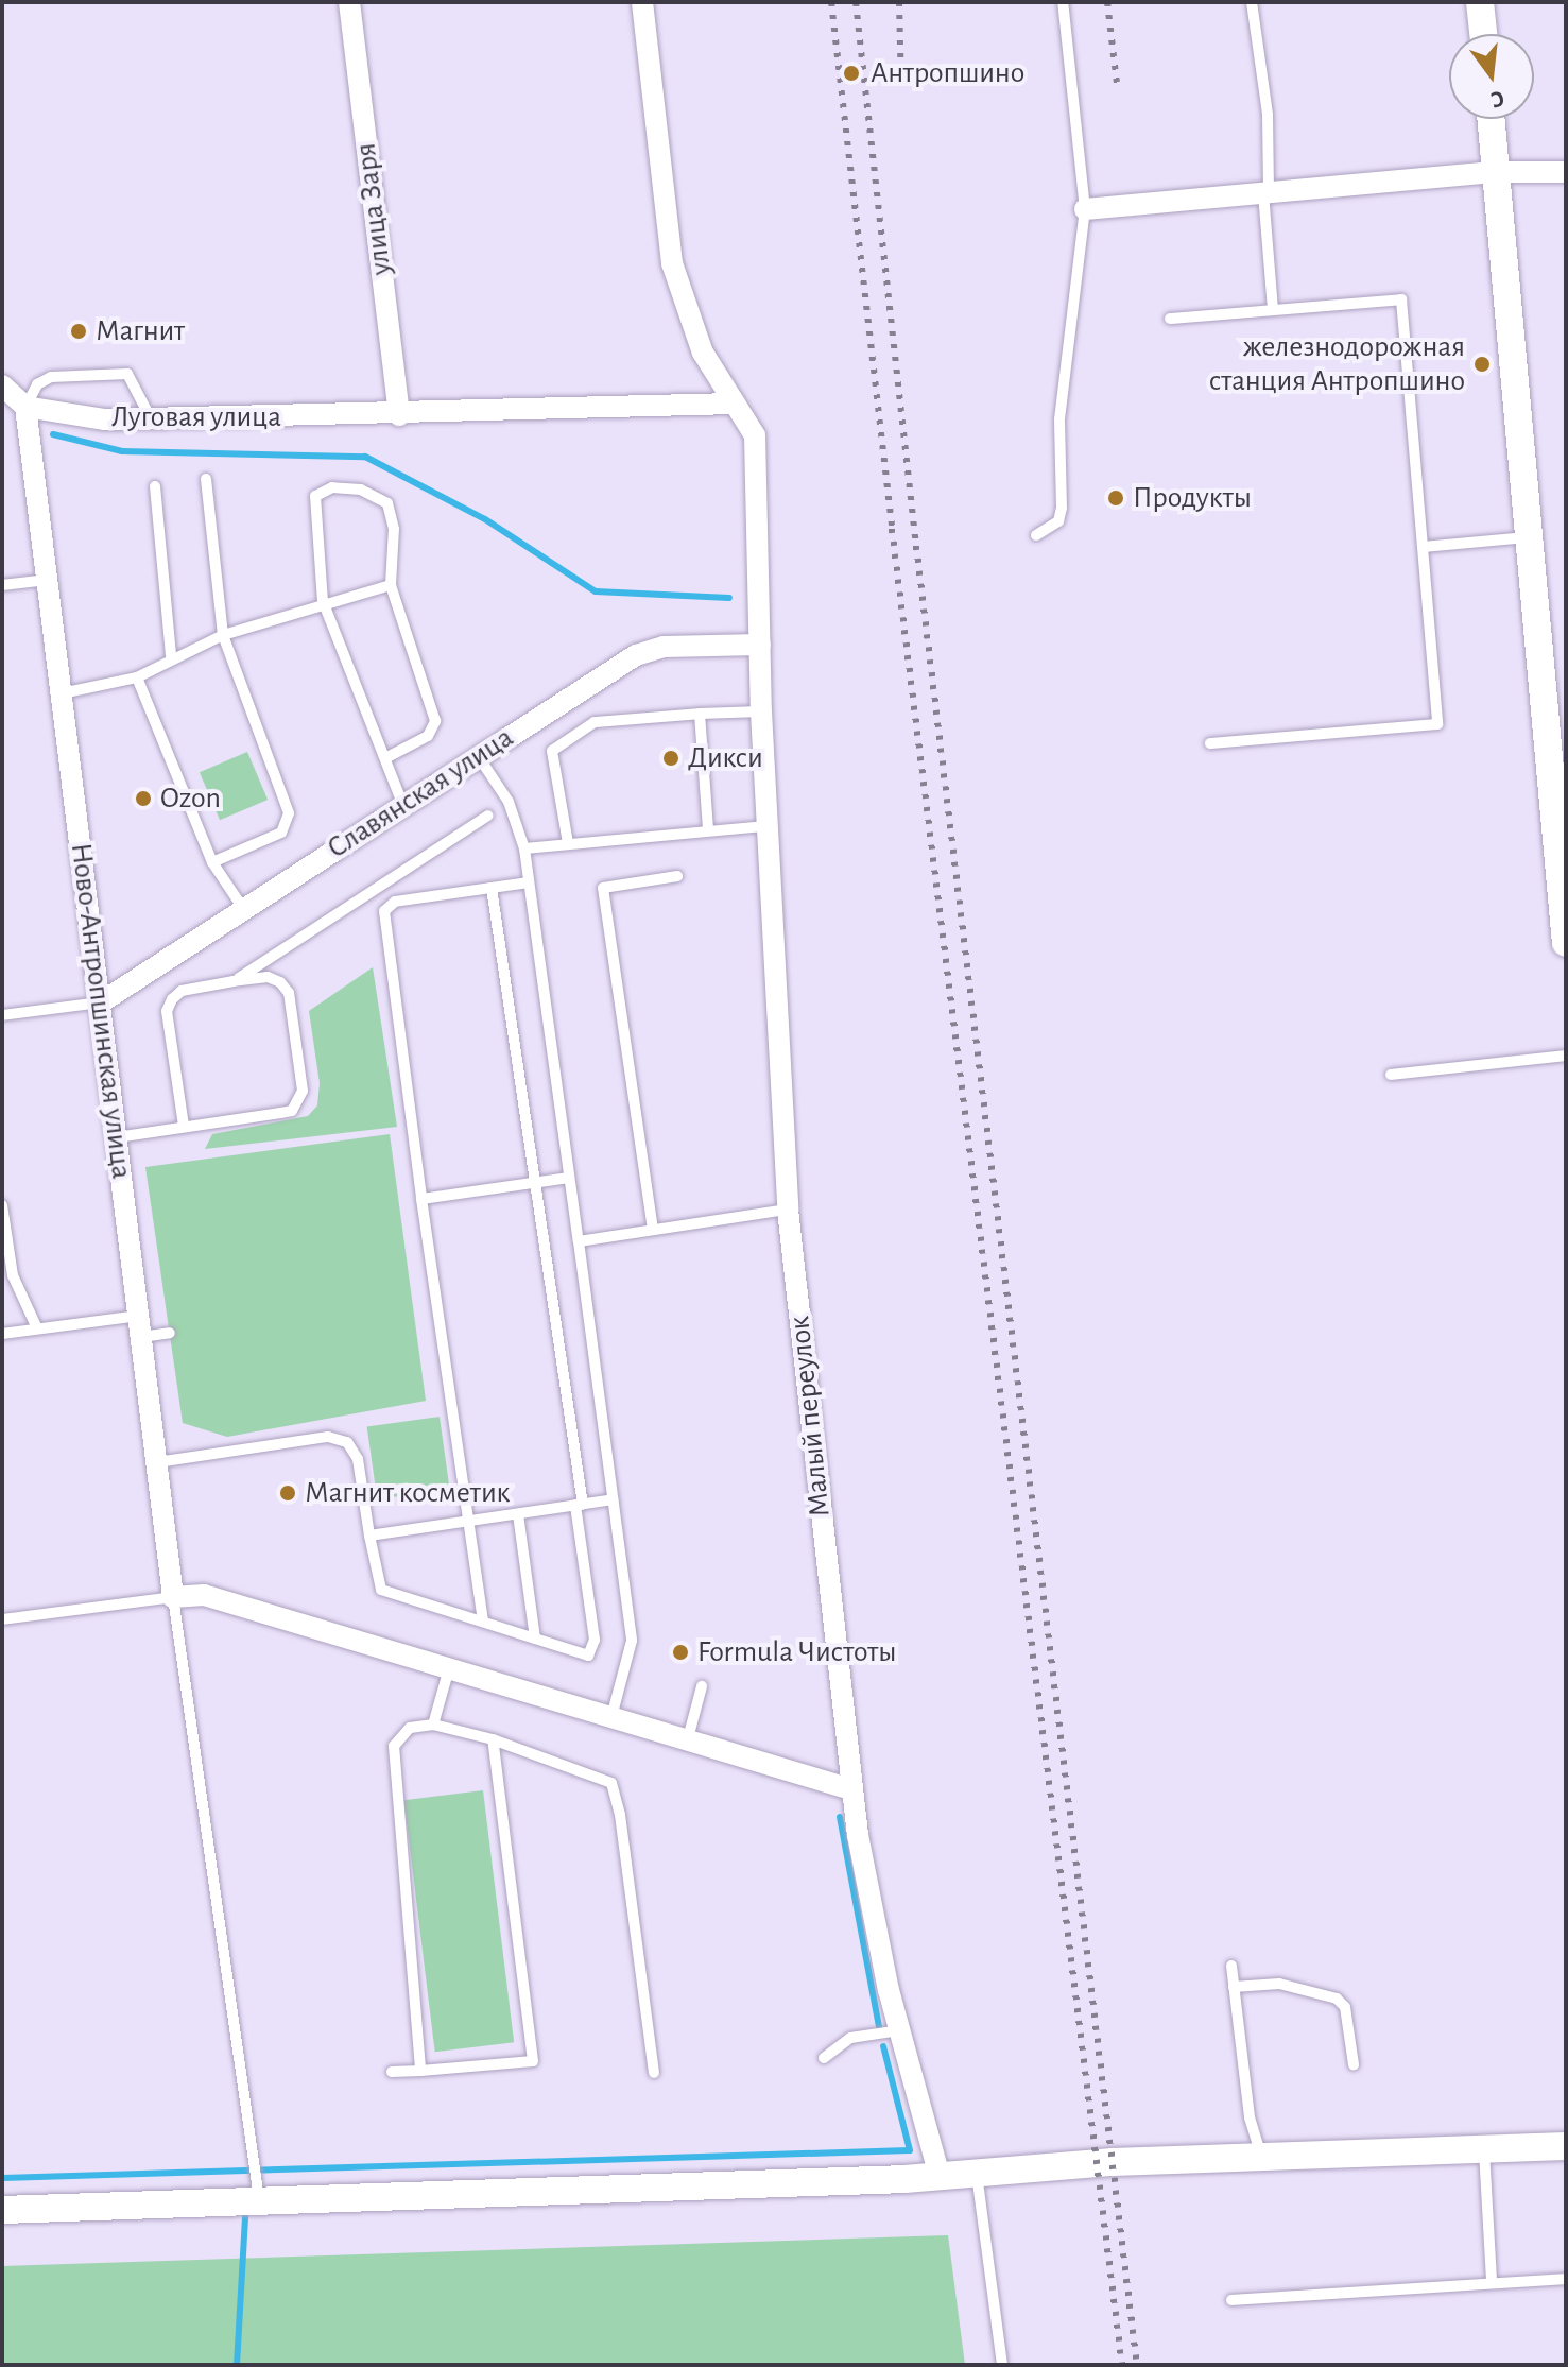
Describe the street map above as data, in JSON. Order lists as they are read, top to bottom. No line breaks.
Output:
{"streets":{"street":["улица Заря","Луговая улица","Славянская улица","Ново-Антропшинская улица","Малый переулок"]},"crossings":[["улица Заря","Луговая улица"],["Луговая улица","Ново-Антропшинская улица"],["Луговая улица","Малый переулок"],["Славянская улица","Ново-Антропшинская улица"],["Славянская улица","Малый переулок"]],"places":["Антропшино","Магнит","железнодорожная станция Антропшино","Продукты","Дикси","Ozon","Магнит косметик","Formula Чистоты"],"north":"bottom"}
